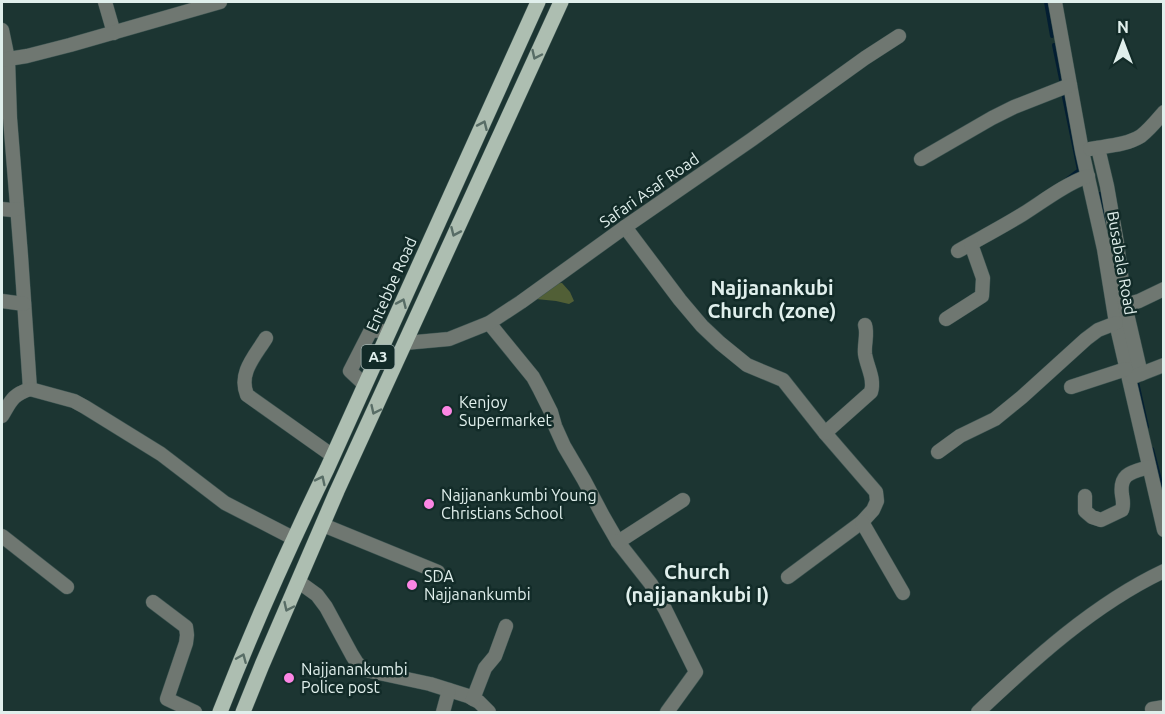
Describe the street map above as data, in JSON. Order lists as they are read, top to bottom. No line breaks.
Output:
{"streets":{"main road":["Entebbe Road","A3"],"street":["Safari Asaf Road","Busabala Road"]},"crossings":[["Safari Asaf Road","A3"]],"districts":["Najjanankubi Church (zone)","Church (najjanankubi I)"],"places":["Kenjoy Supermarket","Najjanankumbi Young Christians School","SDA Najjanankumbi","Najjanankumbi Police post"],"north":"top"}
